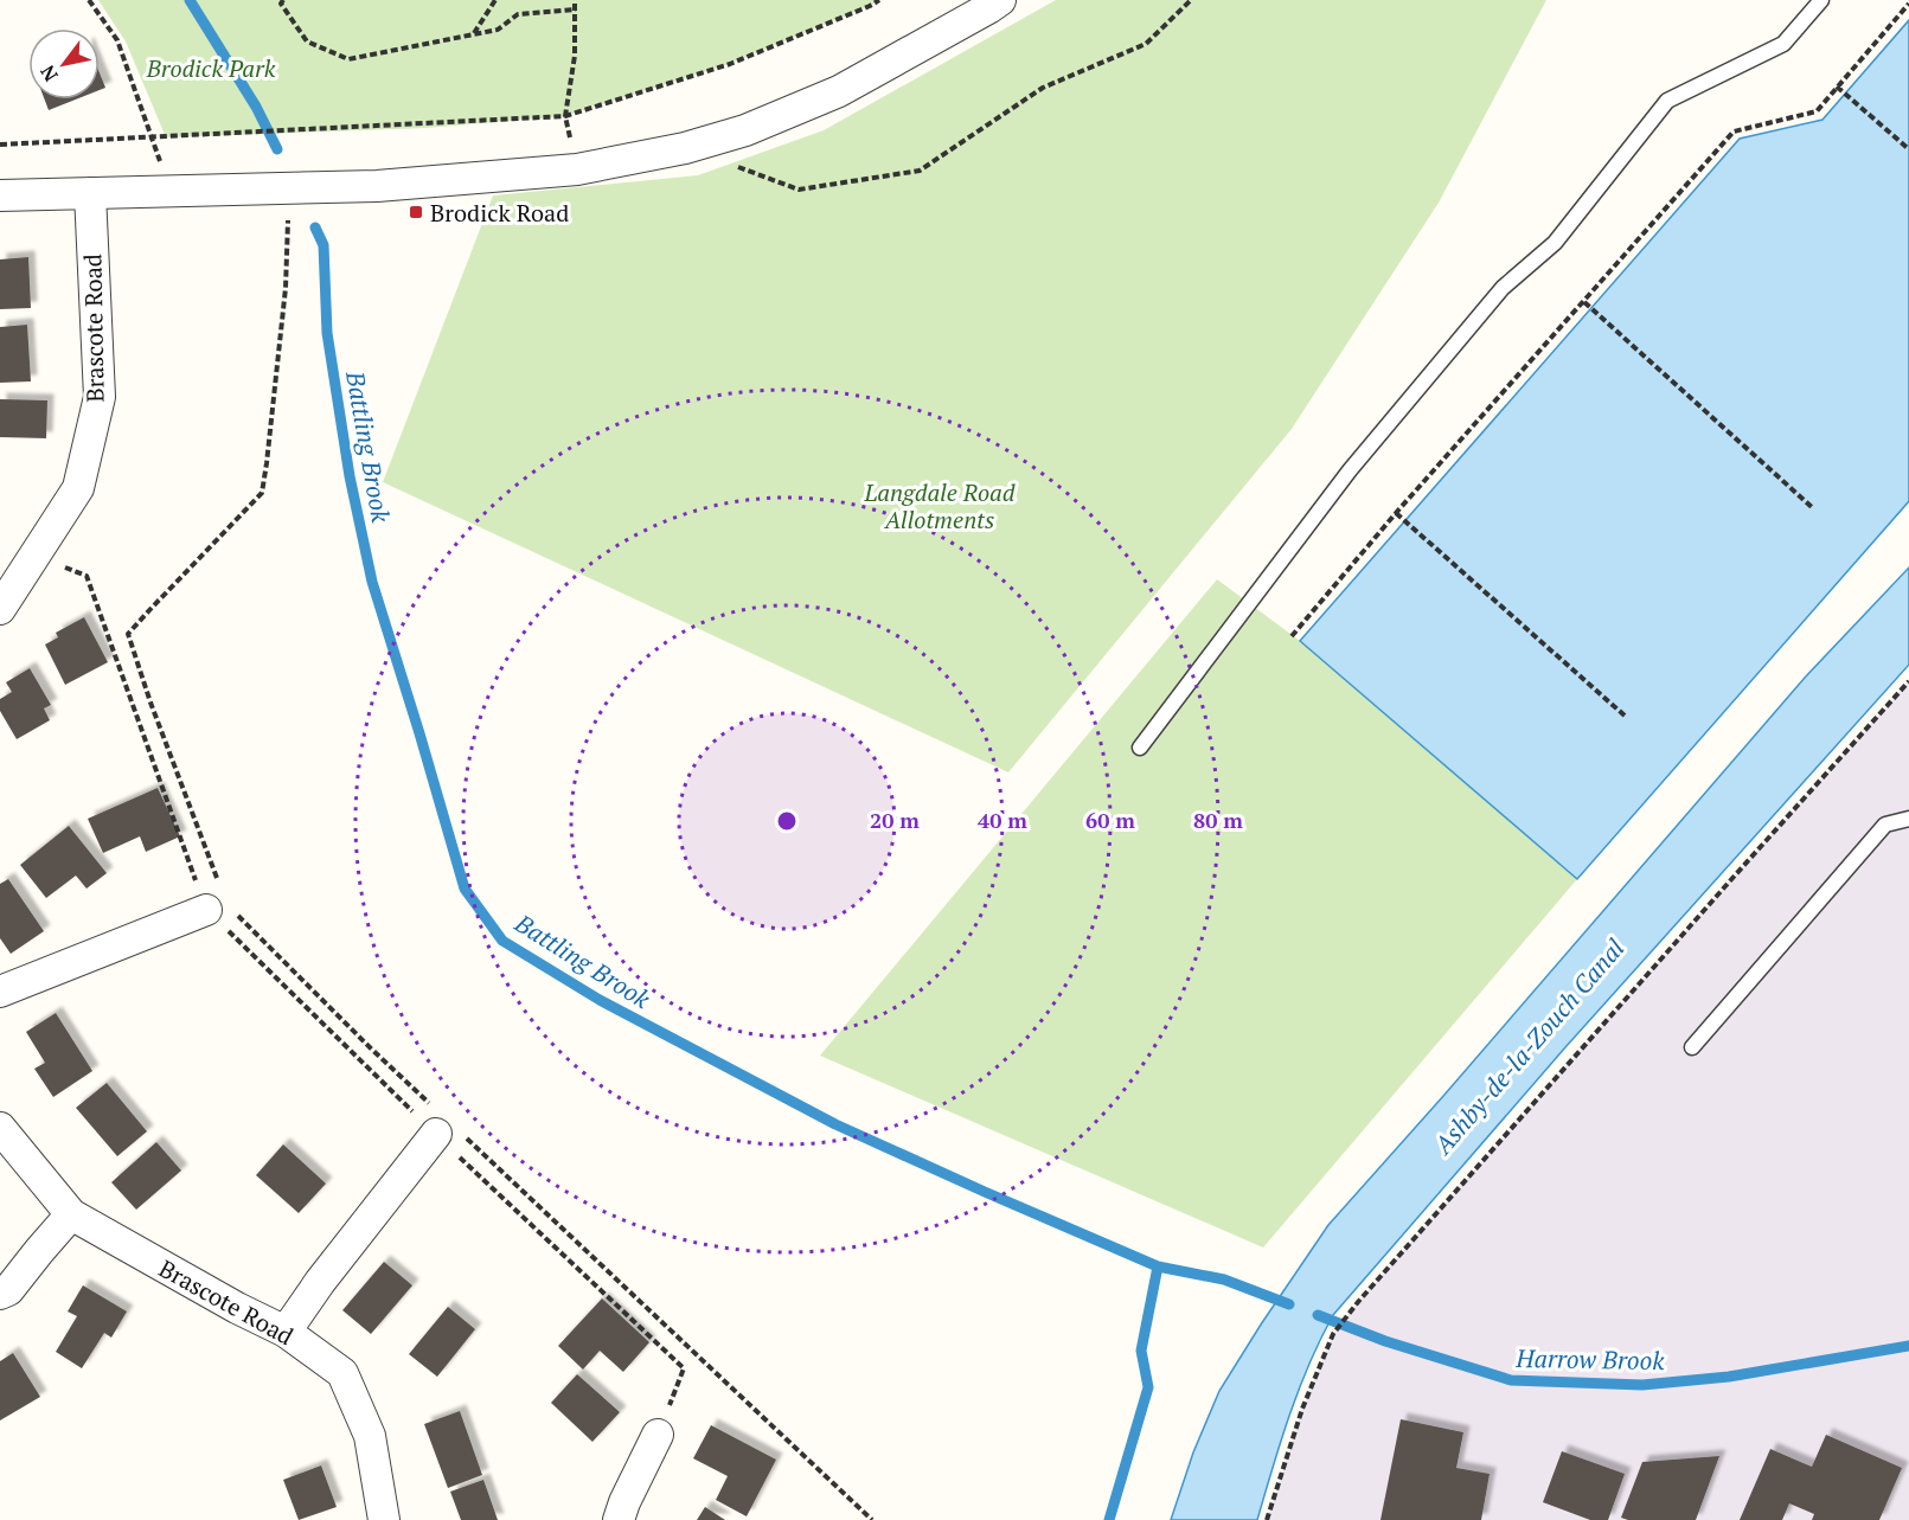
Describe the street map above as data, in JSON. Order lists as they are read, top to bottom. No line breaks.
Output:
{"streets":{"street":["Brascote Road"]},"water":["Battling Brook","Ashby-de-la-Zouch Canal","Harrow Brook"],"parks":["Brodick Park","Langdale Road Allotments"],"places":{"transit":["Brodick Road"]},"north":"bottom left","rings":["20 m","40 m","60 m","80 m"]}
